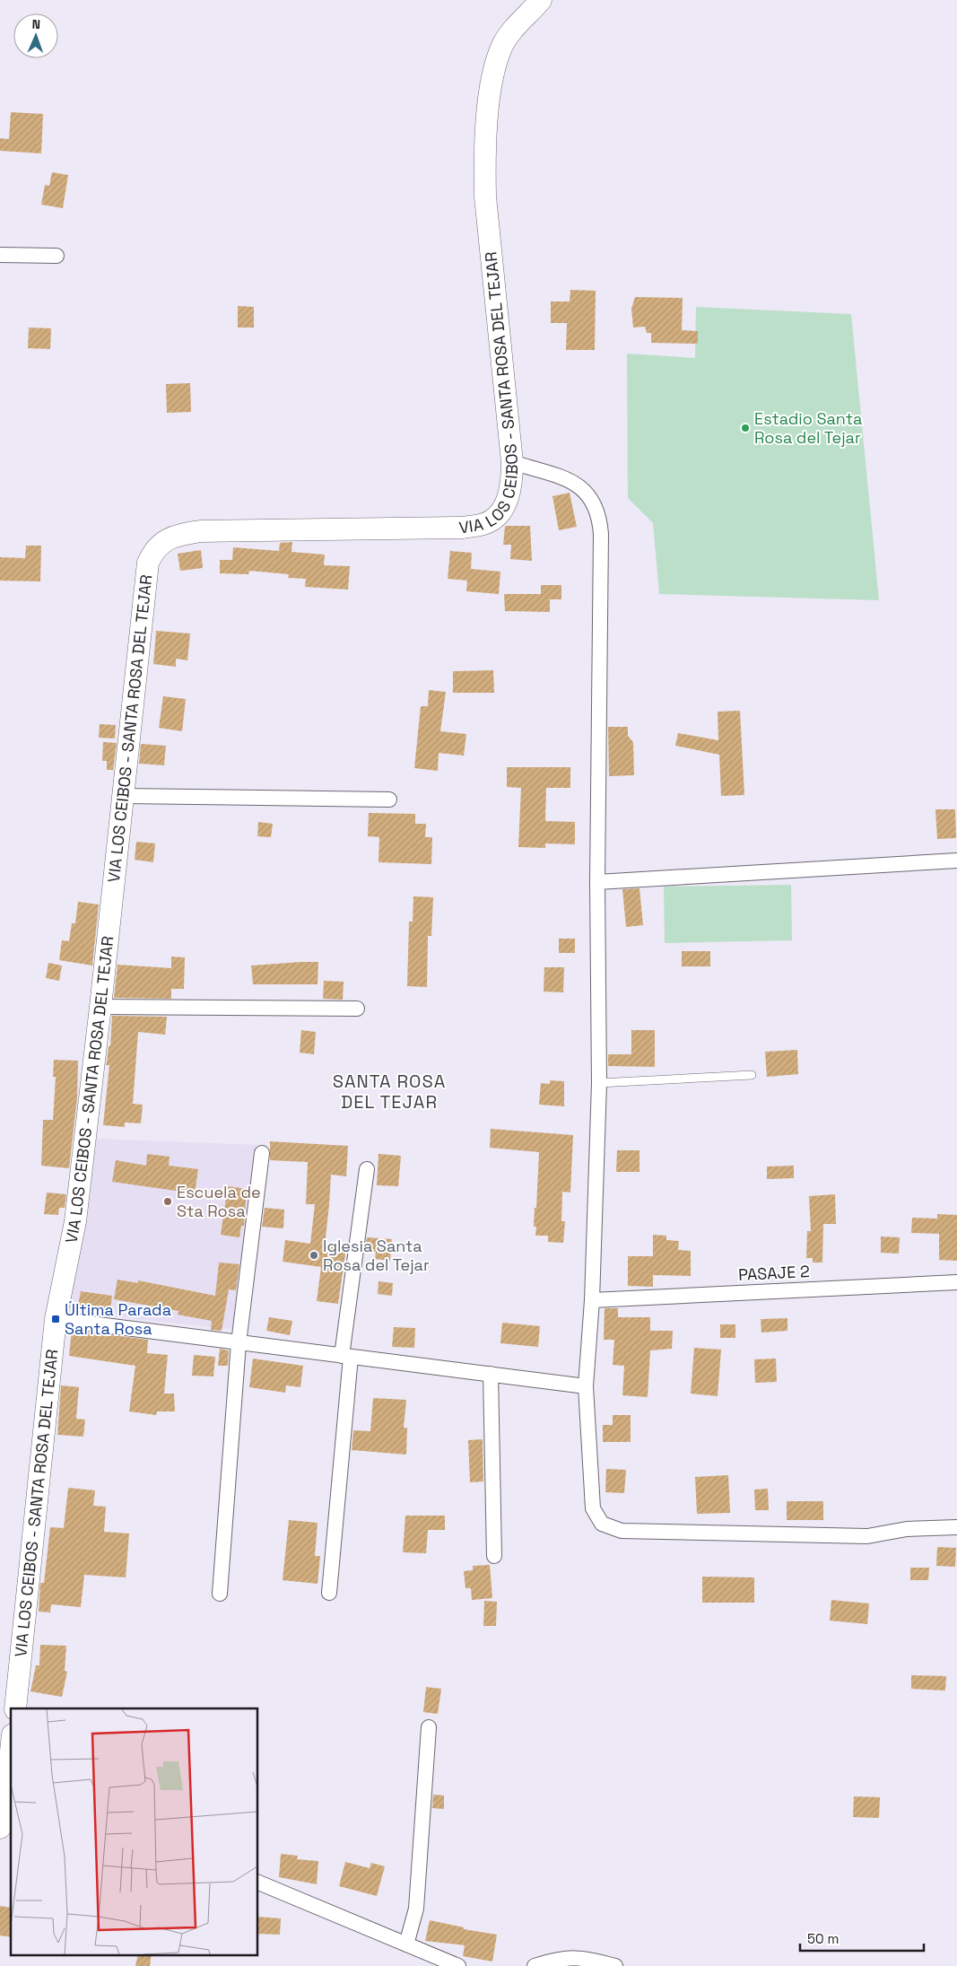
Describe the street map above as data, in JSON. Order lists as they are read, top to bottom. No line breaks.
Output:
{"streets":{"main road":["VIA LOS CEIBOS - SANTA ROSA DEL TEJAR"],"street":["PASAJE 2"]},"districts":["SANTA ROSA DEL TEJAR"],"places":{"other":["Estadio Santa Rosa del Tejar","Escuela de Sta Rosa","Iglesia Santa Rosa del Tejar"],"transit":["Última Parada Santa Rosa"]},"scale_bar":"50 m","north":"top"}
